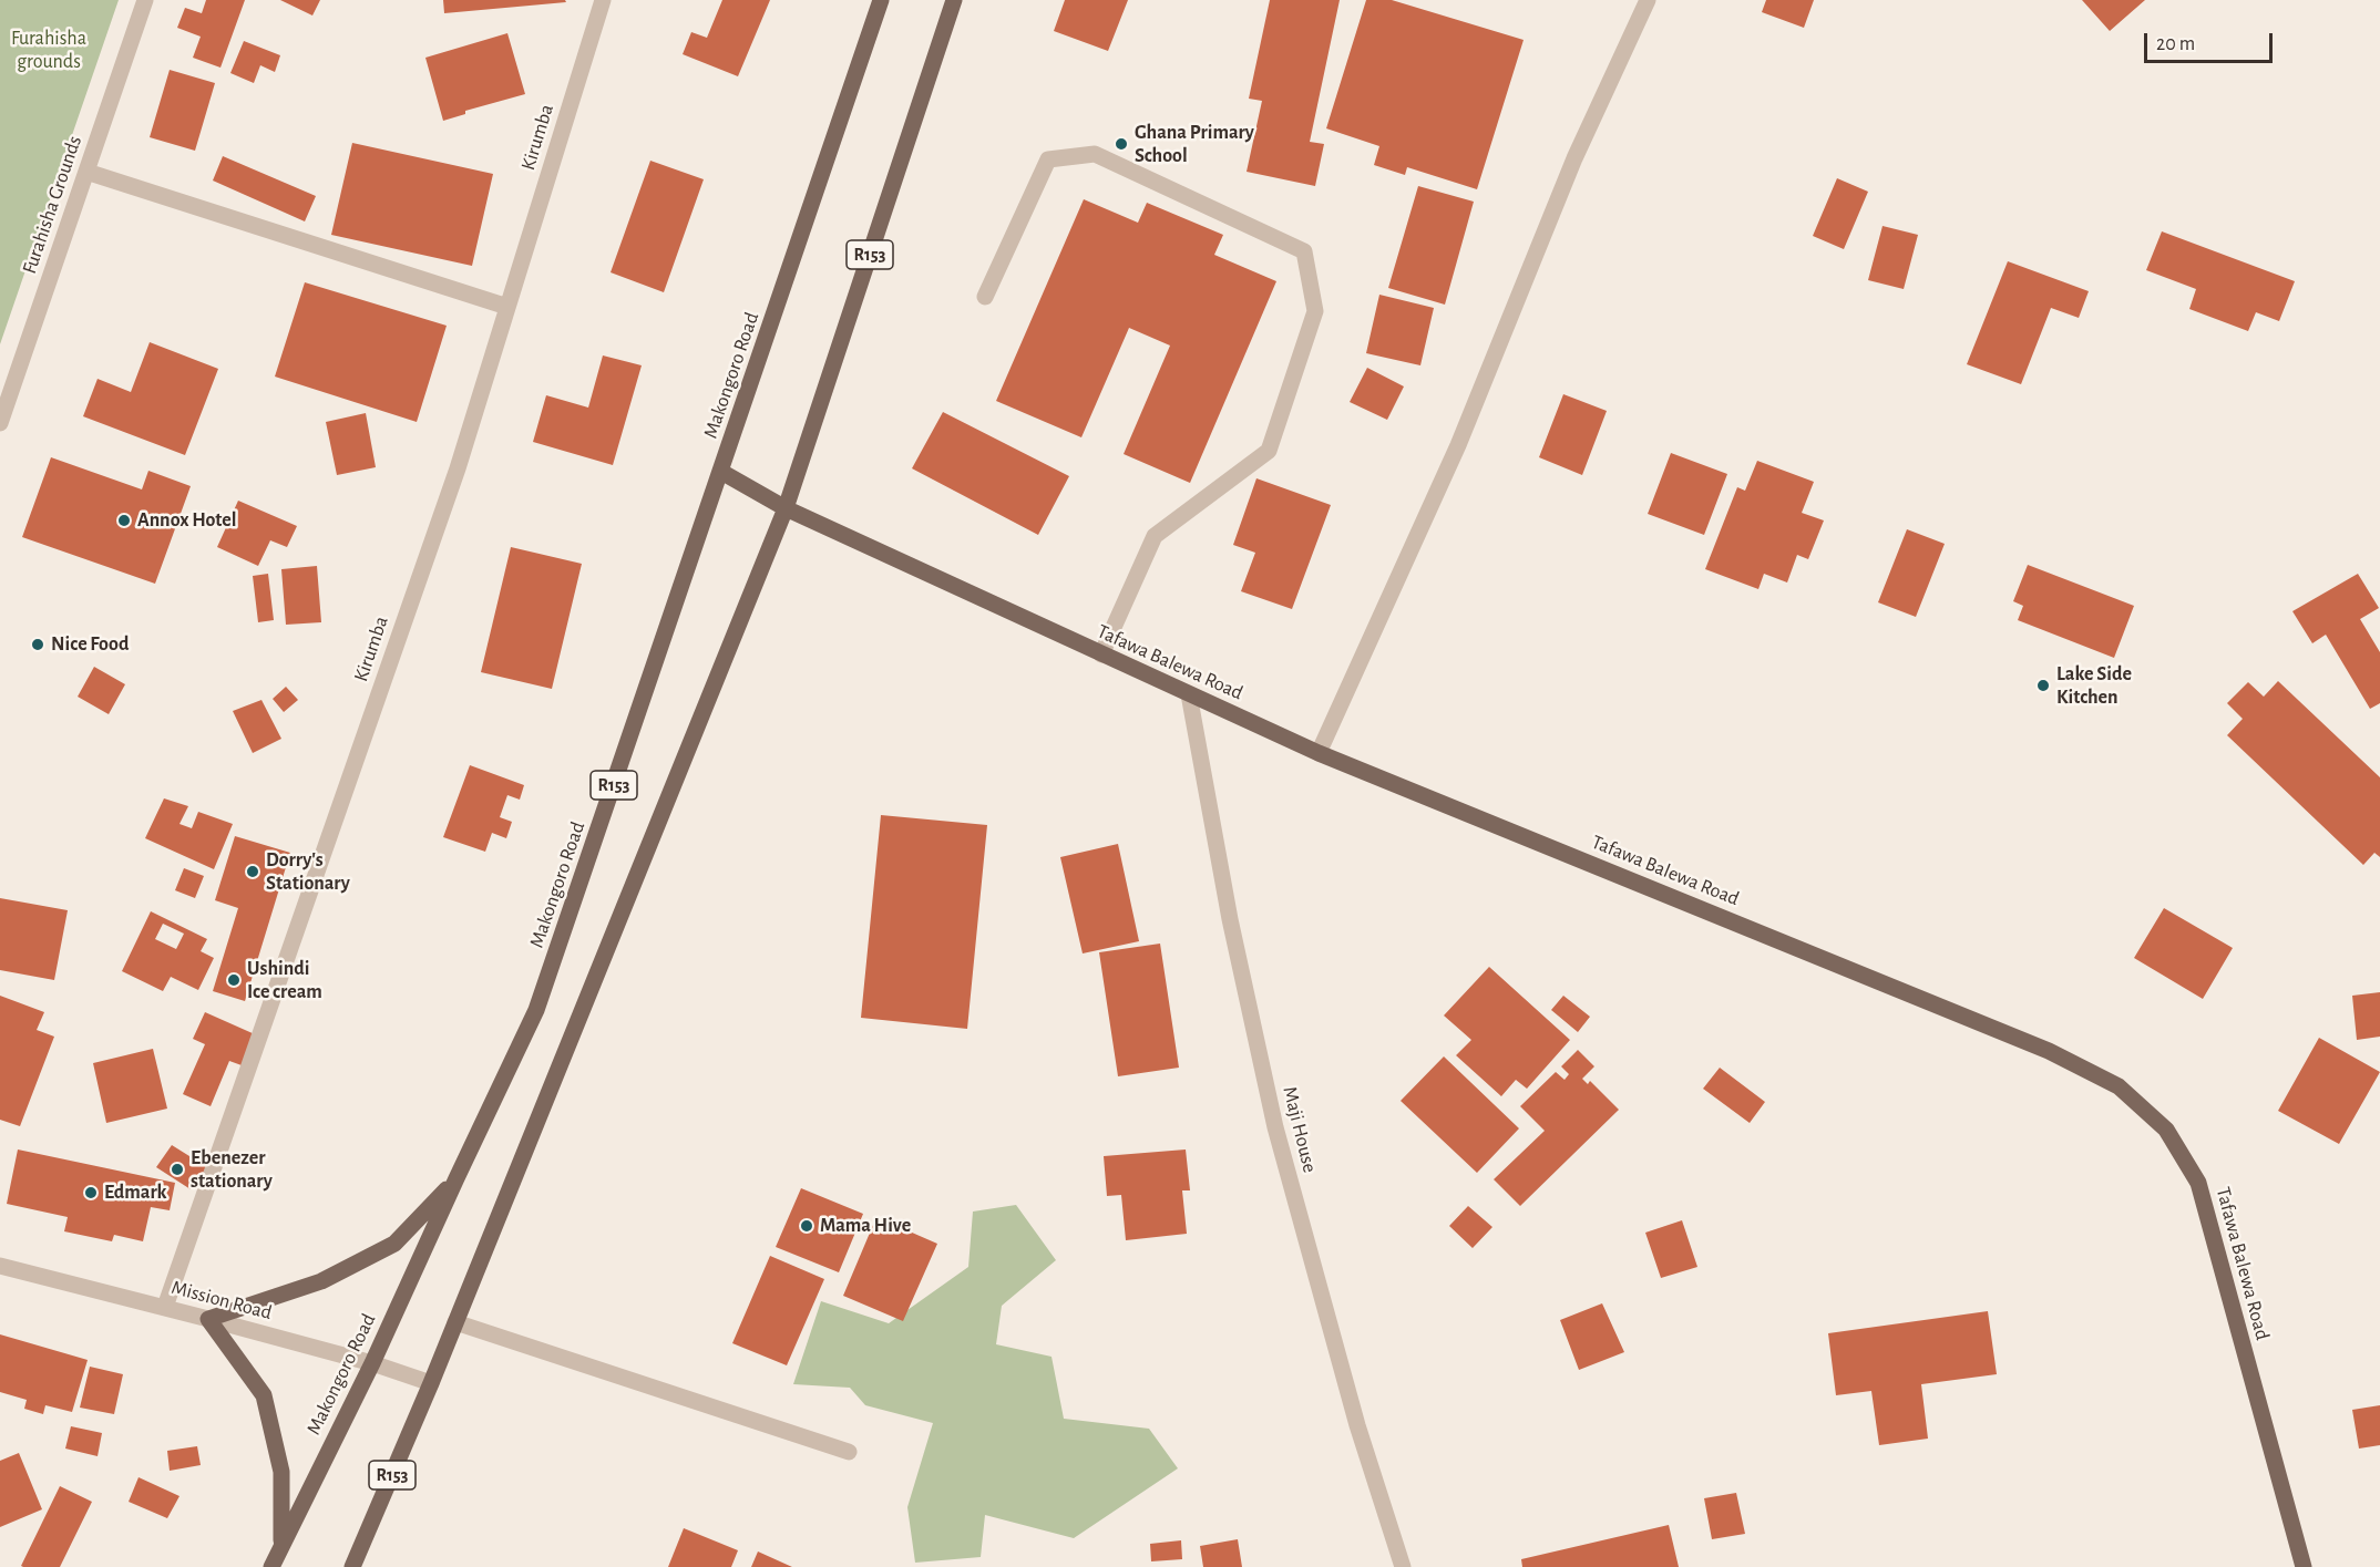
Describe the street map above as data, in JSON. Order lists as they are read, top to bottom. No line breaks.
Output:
{"streets":{"main road":["R153","Makongoro Road","Tafawa Balewa Road"],"street":["Kirumba","Furahisha Grounds","Maji House","Mission Road"]},"crossings":[["Kirumba","Mission Road"],["R153","Tafawa Balewa Road"],["R153","Mission Road"],["Makongoro Road","Tafawa Balewa Road"],["Makongoro Road","Mission Road"],["Tafawa Balewa Road","Maji House"]],"parks":["Furahisha grounds"],"places":["Ghana Primary School","Annox Hotel","Nice Food","Lake Side Kitchen","Dorry's Stationary","Ushindi Ice cream","Ebenezer stationary","Edmark","Mama Hive"],"scale_bar":"20 m"}
